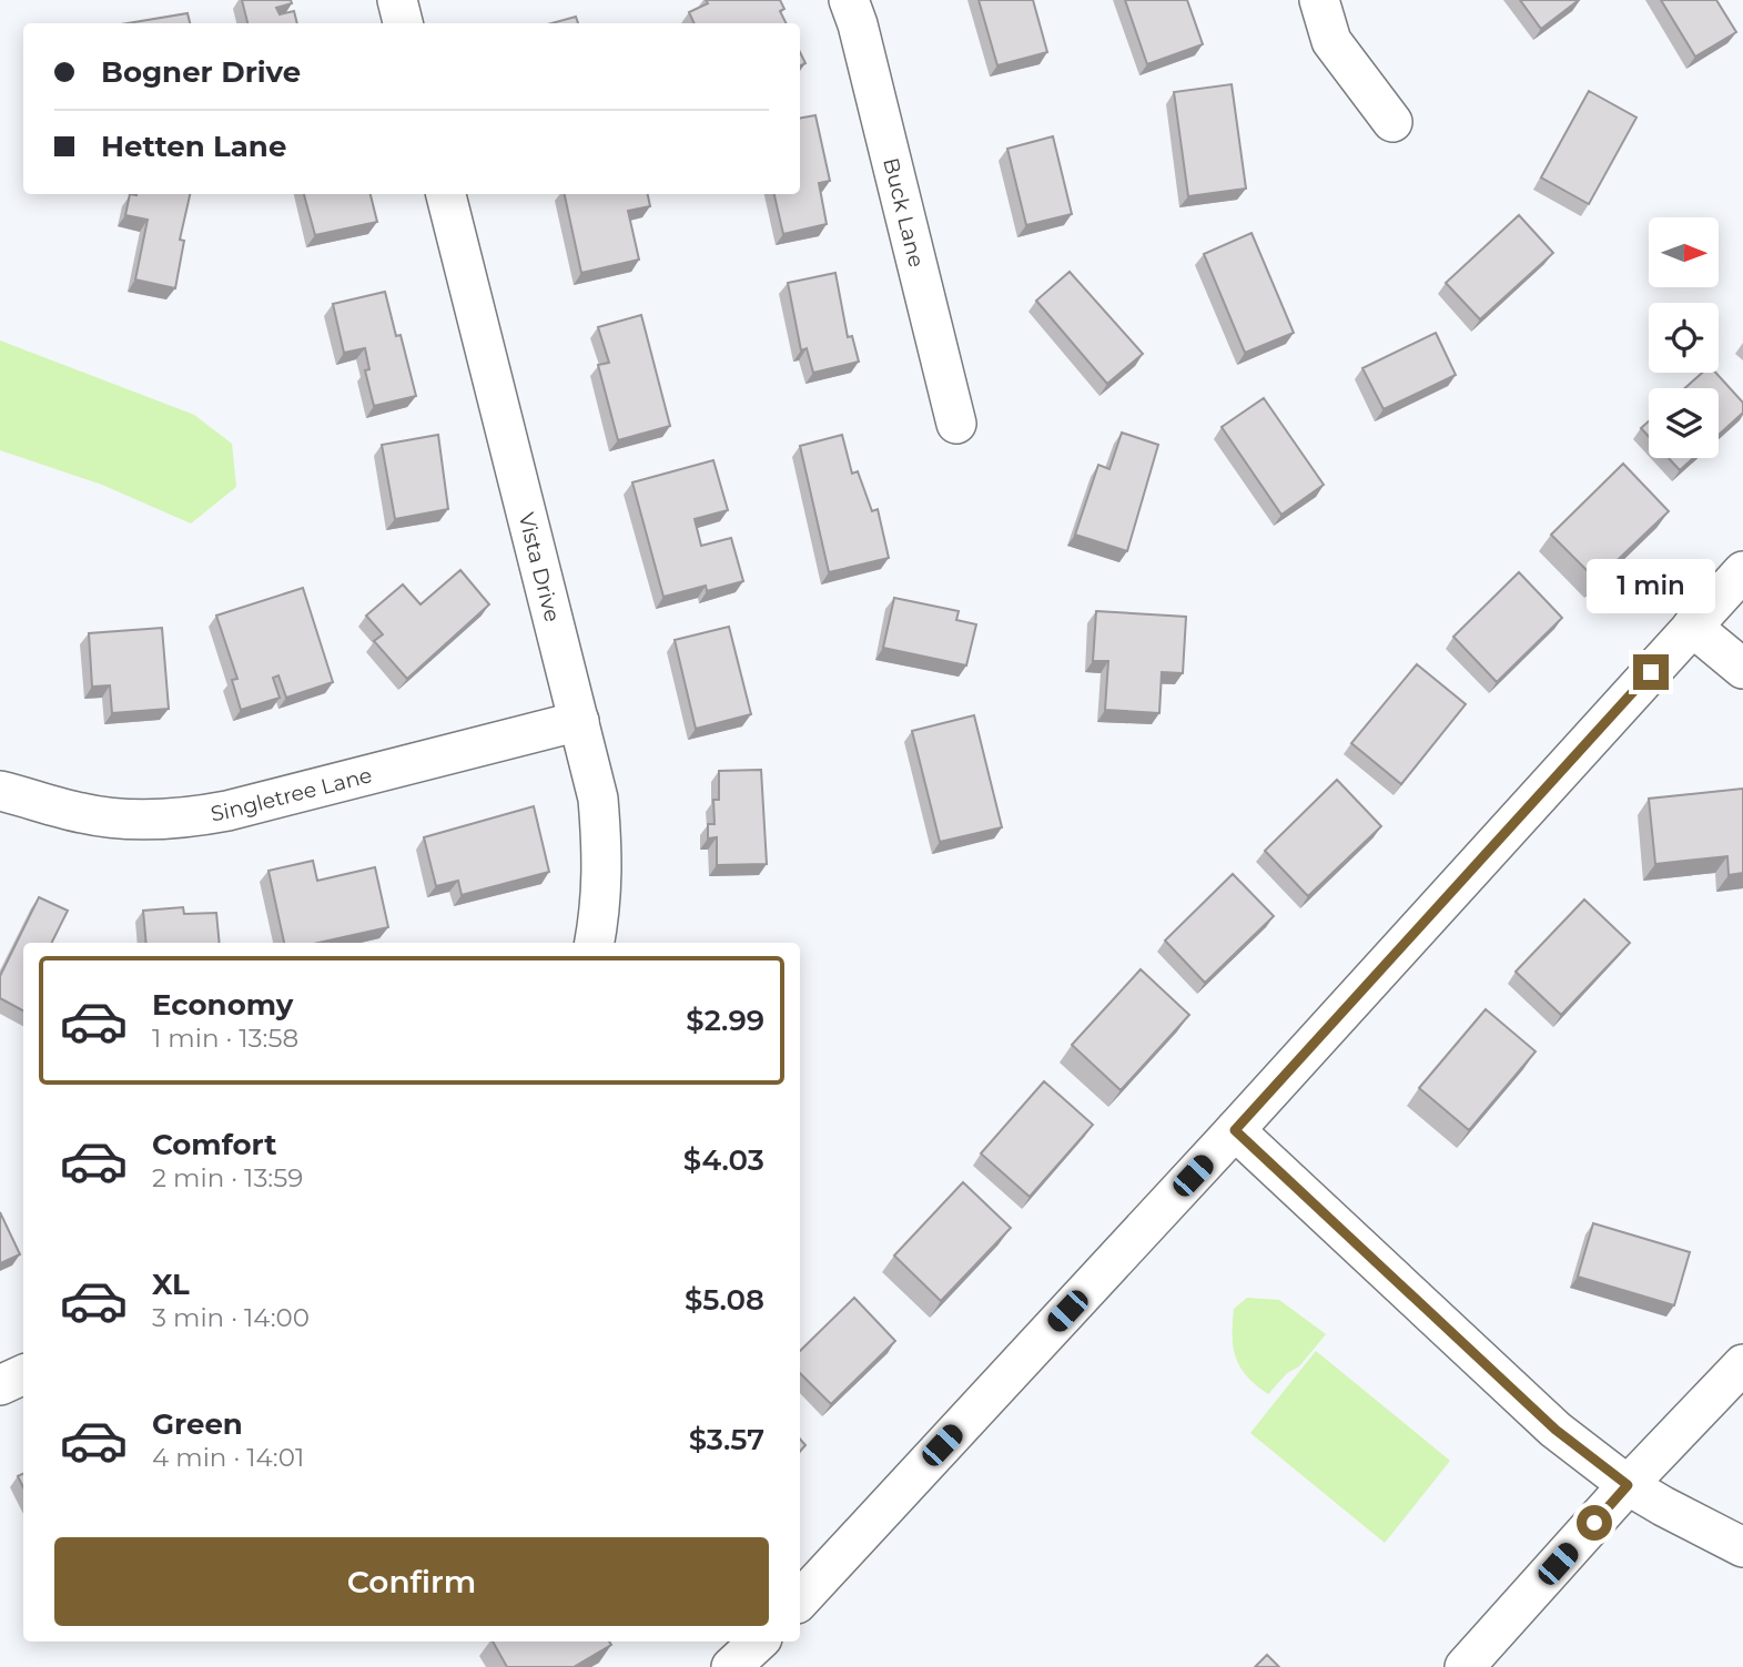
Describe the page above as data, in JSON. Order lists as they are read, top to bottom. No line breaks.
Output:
{"streets":{"street":["Buck Lane","Vista Drive","Singletree Lane"]},"crossings":[["Vista Drive","Singletree Lane"]],"north":"right","page":{"banner":["Bogner Drive","Hetten Lane"],"bubble":"1 min","list":[{"name":"Economy","note":"1 min · 13:58","value":"$2.99"},{"name":"Comfort","note":"2 min · 13:59","value":"$4.03"},{"name":"XL","note":"3 min · 14:00","value":"$5.08"},{"name":"Green","note":"4 min · 14:01","value":"$3.57"}],"buttons":"Confirm"}}
